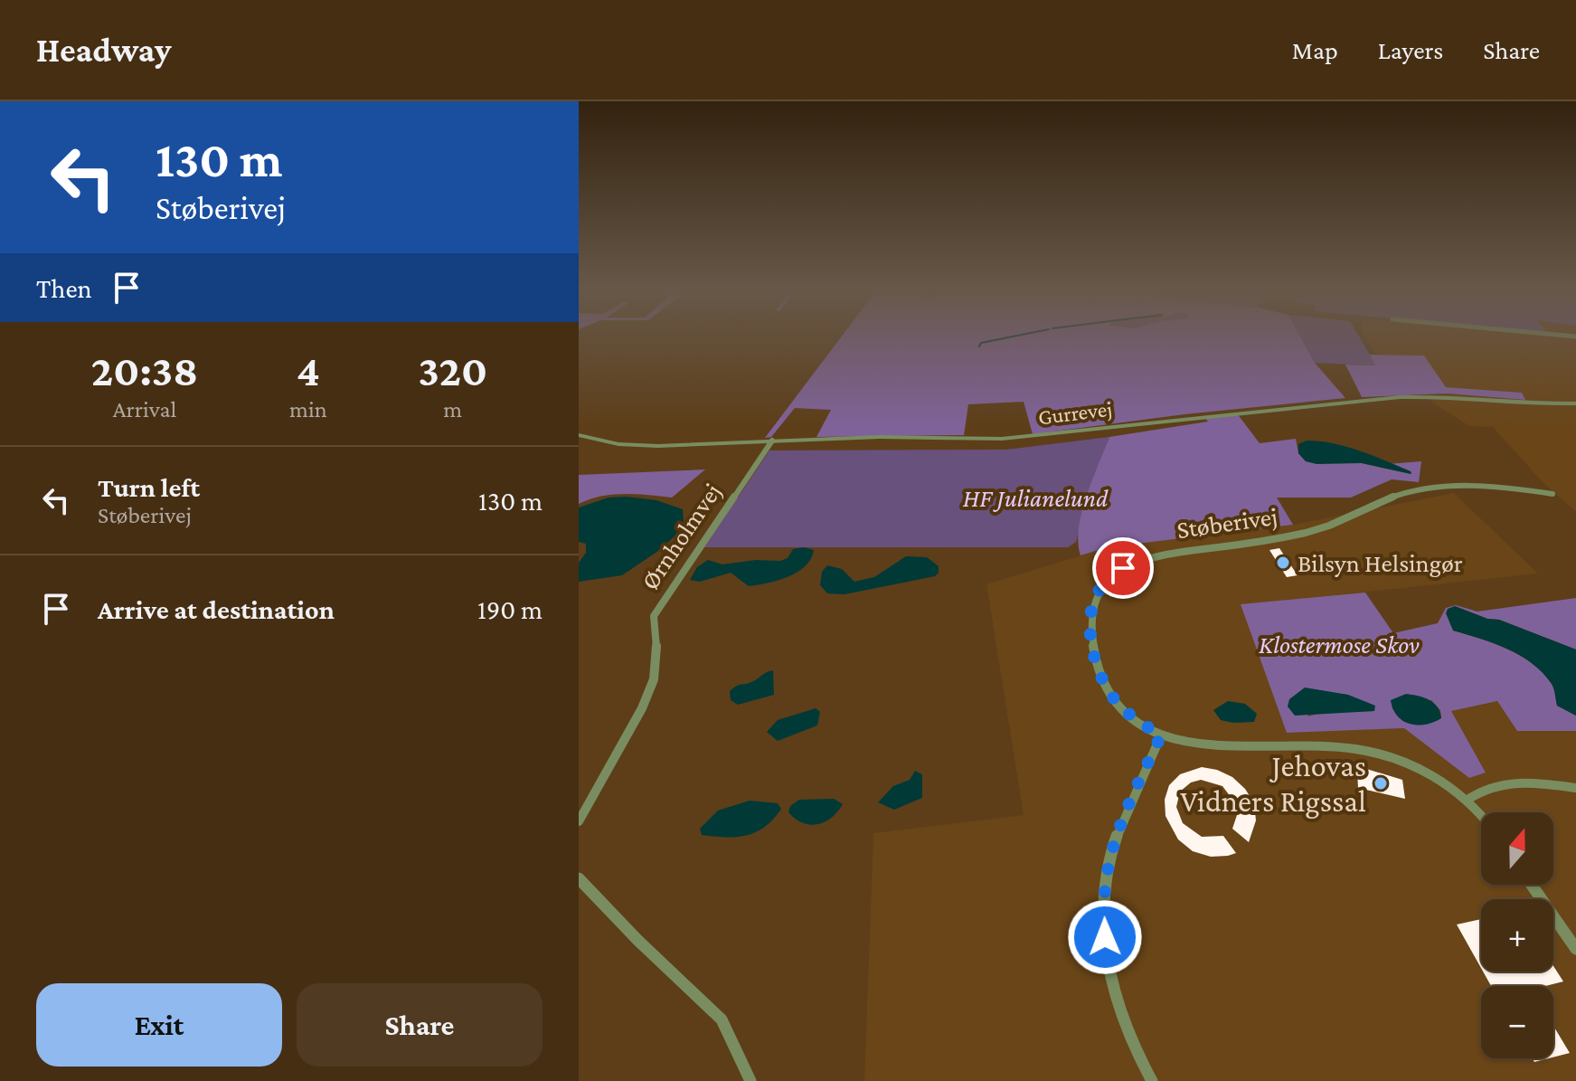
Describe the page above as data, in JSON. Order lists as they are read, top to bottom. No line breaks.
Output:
{"streets":{"street":["Gurrevej","Støberivej","Ørnholmvej"]},"crossings":[["Gurrevej","Ørnholmvej"]],"parks":["HF Julianelund","Klostermose Skov"],"places":["Bilsyn Helsingør","Jehovas Vidners Rigssal"],"north":"top","page":{"header":"Headway","nav":["Map","Layers","Share"],"turn":["130 m","Støberivej"],"then":"Then","eta":["20:38","Arrival","4","min","320","m"],"list":[{"name":"Turn left","note":"Støberivej","value":"130 m"},{"name":"Arrive at destination","value":"190 m"}],"map_buttons":["+","−"],"buttons":["Exit","Share"]}}
